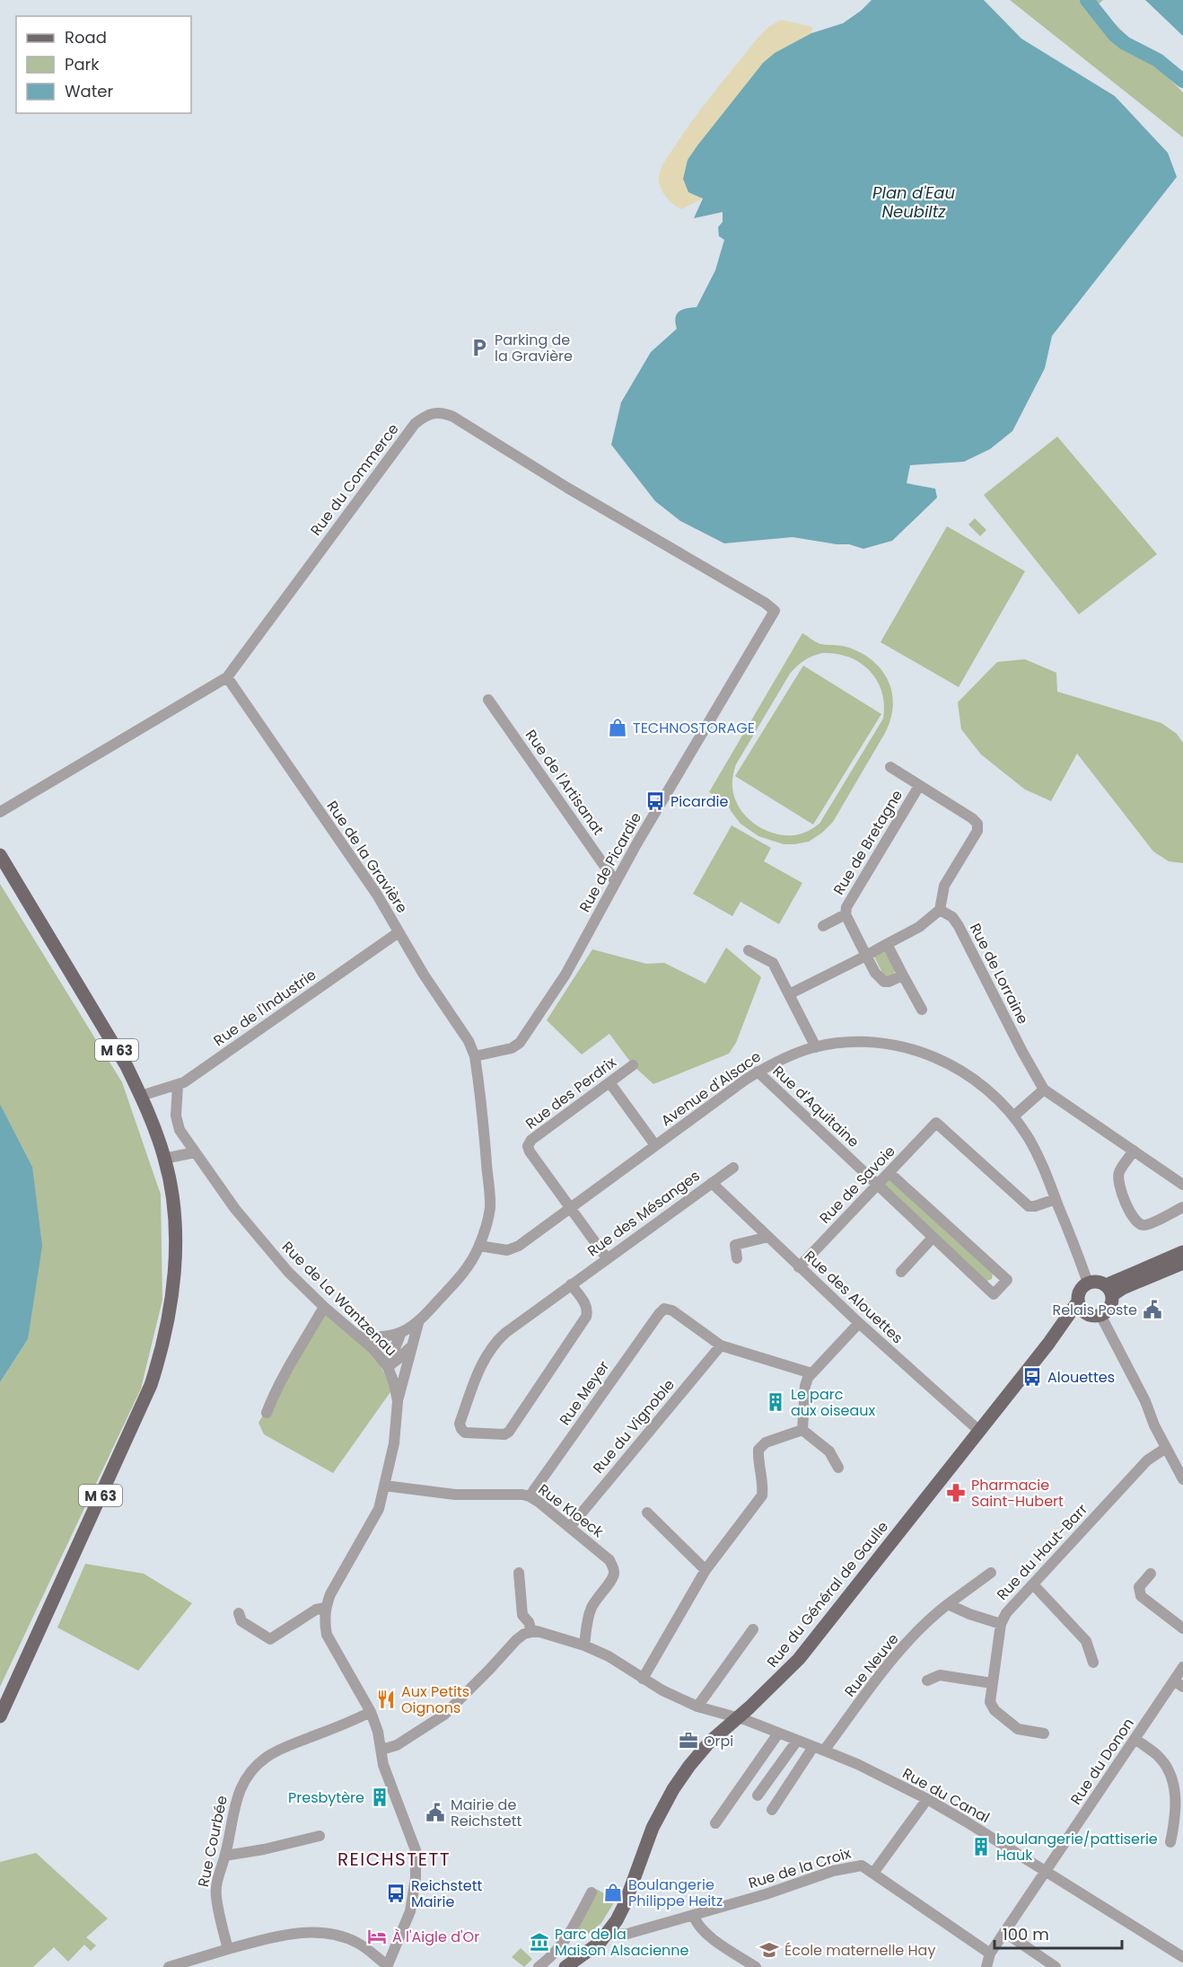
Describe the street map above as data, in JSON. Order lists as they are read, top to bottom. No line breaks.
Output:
{"streets":{"main road":["M 63","Rue du Général de Gaulle"],"street":["Rue du Commerce","Rue de l'Artisanat","Rue de Bretagne","Rue de la Gravière","Rue de Picardie","Rue de Lorraine","Rue de l'Industrie","Avenue d'Alsace","Rue des Perdrix","Rue d'Aquitaine","Rue de Savoie","Rue des Mésanges","Rue des Alouettes","Rue de La Wantzenau","Rue Meyer","Rue du Vignoble","Rue Kloeck","Rue du Haut-Barr","Rue Neuve","Rue du Donon","Rue du Canal","Rue Courbée","Rue de la Croix"]},"crossings":[["Rue du Commerce","Rue de la Gravière"],["Rue du Commerce","Rue de Picardie"],["Rue de l'Artisanat","Rue de Picardie"],["Rue de la Gravière","Rue de Picardie"],["Rue de la Gravière","Rue de l'Industrie"],["Rue de la Gravière","Avenue d'Alsace"],["Rue de l'Industrie","M 63"],["Rue de l'Industrie","Rue de La Wantzenau"],["Avenue d'Alsace","Rue des Perdrix"],["Avenue d'Alsace","Rue d'Aquitaine"],["Avenue d'Alsace","Rue de Savoie"],["Avenue d'Alsace","Rue du Général de Gaulle"],["Rue d'Aquitaine","Rue de Savoie"],["Rue de Savoie","Rue des Alouettes"],["Rue des Mésanges","Rue des Alouettes"],["Rue des Alouettes","Rue du Général de Gaulle"],["Rue de La Wantzenau","Rue Kloeck"],["Rue de La Wantzenau","Rue Courbée"],["Rue Meyer","Rue du Vignoble"],["Rue Meyer","Rue Kloeck"],["Rue du Vignoble","Rue Kloeck"],["Rue Kloeck","Rue du Canal"],["Rue du Général de Gaulle","Rue du Canal"],["Rue du Général de Gaulle","Rue de la Croix"],["Rue Neuve","Rue du Canal"],["Rue du Donon","Rue du Canal"]],"districts":["REICHSTETT"],"water":["Plan d'Eau Neubiltz"],"places":{"parking":["Parking de la Gravière"],"shop":["TECHNOSTORAGE","Boulangerie Philippe Heitz"],"bus stop":["Picardie","Alouettes","Reichstett Mairie"],"public building":["Relais Poste","Mairie de Reichstett"],"building":["Le parc aux oiseaux","Presbytère","boulangerie/pattiserie Hauk"],"pharmacy":["Pharmacie Saint-Hubert"],"restaurant":["Aux Petits Oignons"],"office":["Orpi"],"hotel":["À l'Aigle d'Or"],"museum":["Parc de la Maison Alsacienne"],"school or university":["École maternelle Hay"]},"legend":["Road","Park","Water"],"scale_bar":"100 m"}
